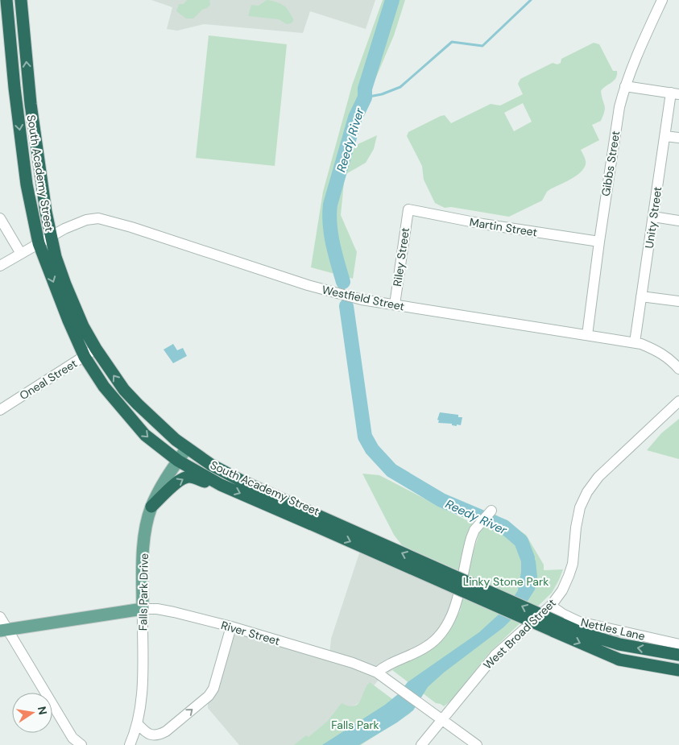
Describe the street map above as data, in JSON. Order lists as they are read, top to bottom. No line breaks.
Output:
{"streets":{"highway":["South Academy Street"],"main road":["Falls Park Drive","River Street"],"street":["Gibbs Street","Unity Street","Martin Street","Riley Street","Westfield Street","Oneal Street","Nettles Lane","West Broad Street"]},"crossings":[["Gibbs Street","Martin Street"],["Gibbs Street","Westfield Street"],["South Academy Street","Westfield Street"],["South Academy Street","Oneal Street"],["South Academy Street","Falls Park Drive"],["Unity Street","Westfield Street"],["Martin Street","Riley Street"],["Riley Street","Westfield Street"],["Falls Park Drive","River Street"],["Nettles Lane","West Broad Street"],["River Street","West Broad Street"]],"water":["Reedy River"],"parks":["Linky Stone Park","Falls Park"],"north":"right"}
